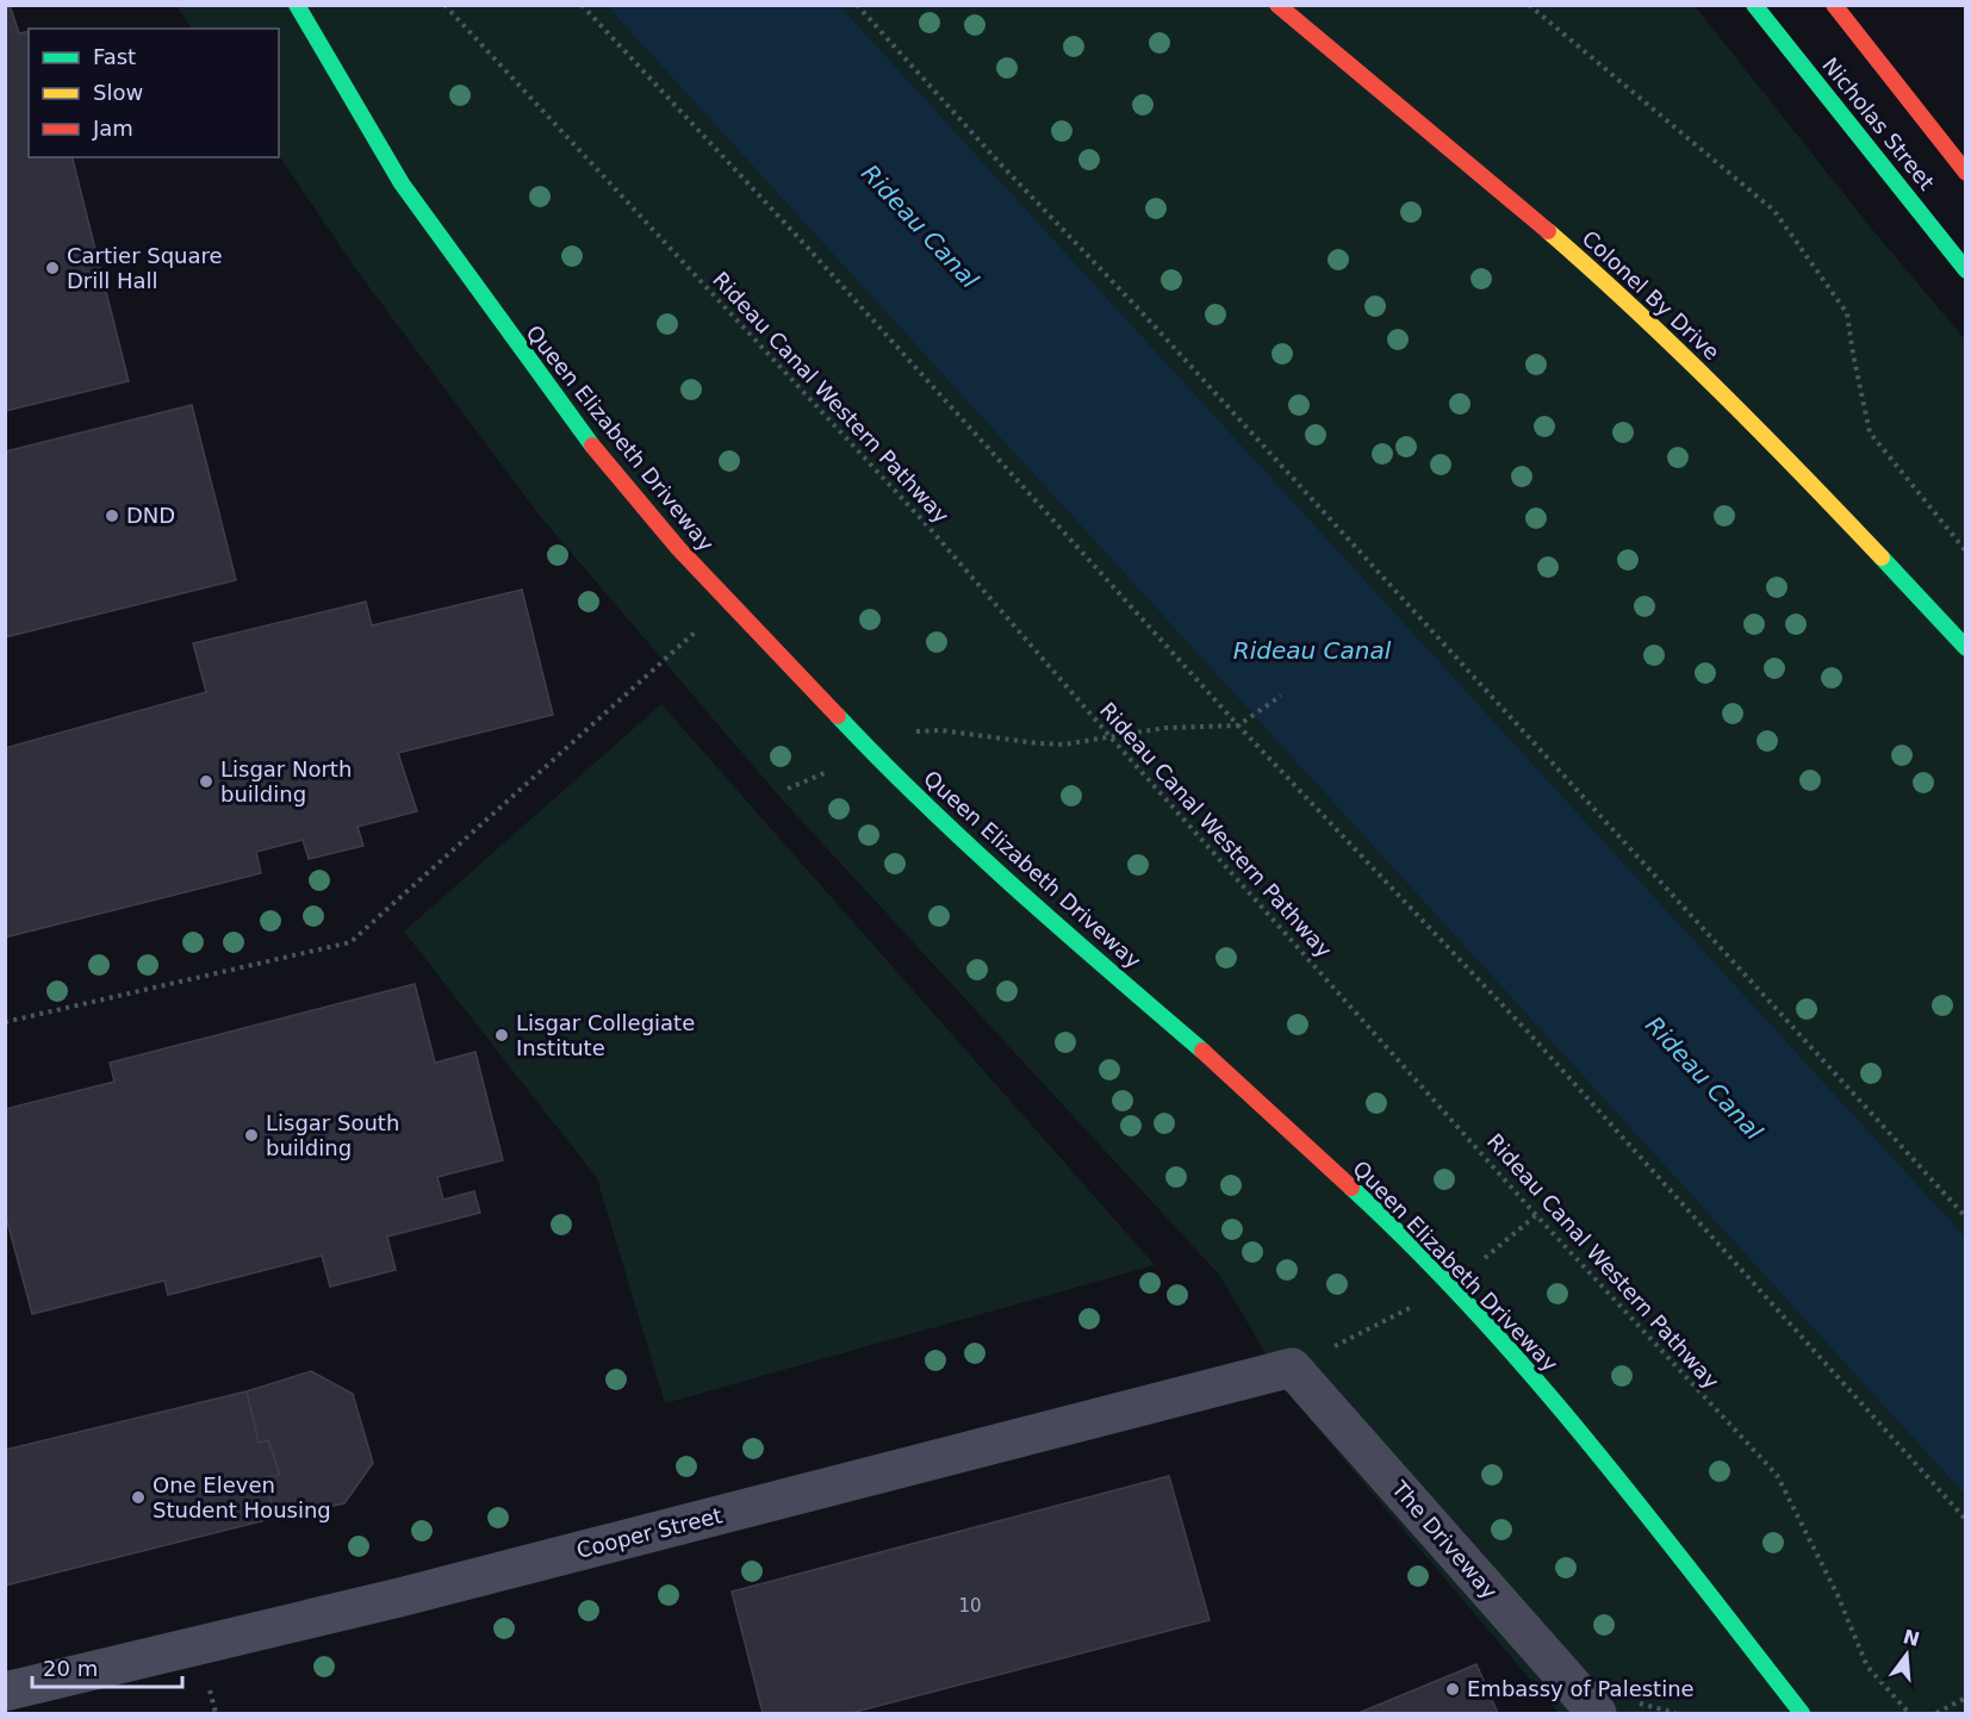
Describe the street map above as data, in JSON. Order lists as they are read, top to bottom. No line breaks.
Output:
{"streets":{"street":["Nicholas Street","Colonel By Drive","Queen Elizabeth Driveway","Cooper Street","The Driveway"],"path":["Rideau Canal Western Pathway"]},"crossings":[["Cooper Street","The Driveway"]],"water":["Rideau Canal"],"places":["Cartier Square Drill Hall","DND","Lisgar North building","Lisgar Collegiate Institute","Lisgar South building","One Eleven Student Housing","Embassy of Palestine"],"house_numbers":["10"],"legend":["Fast","Slow","Jam"],"scale_bar":"20 m","north":"top"}
